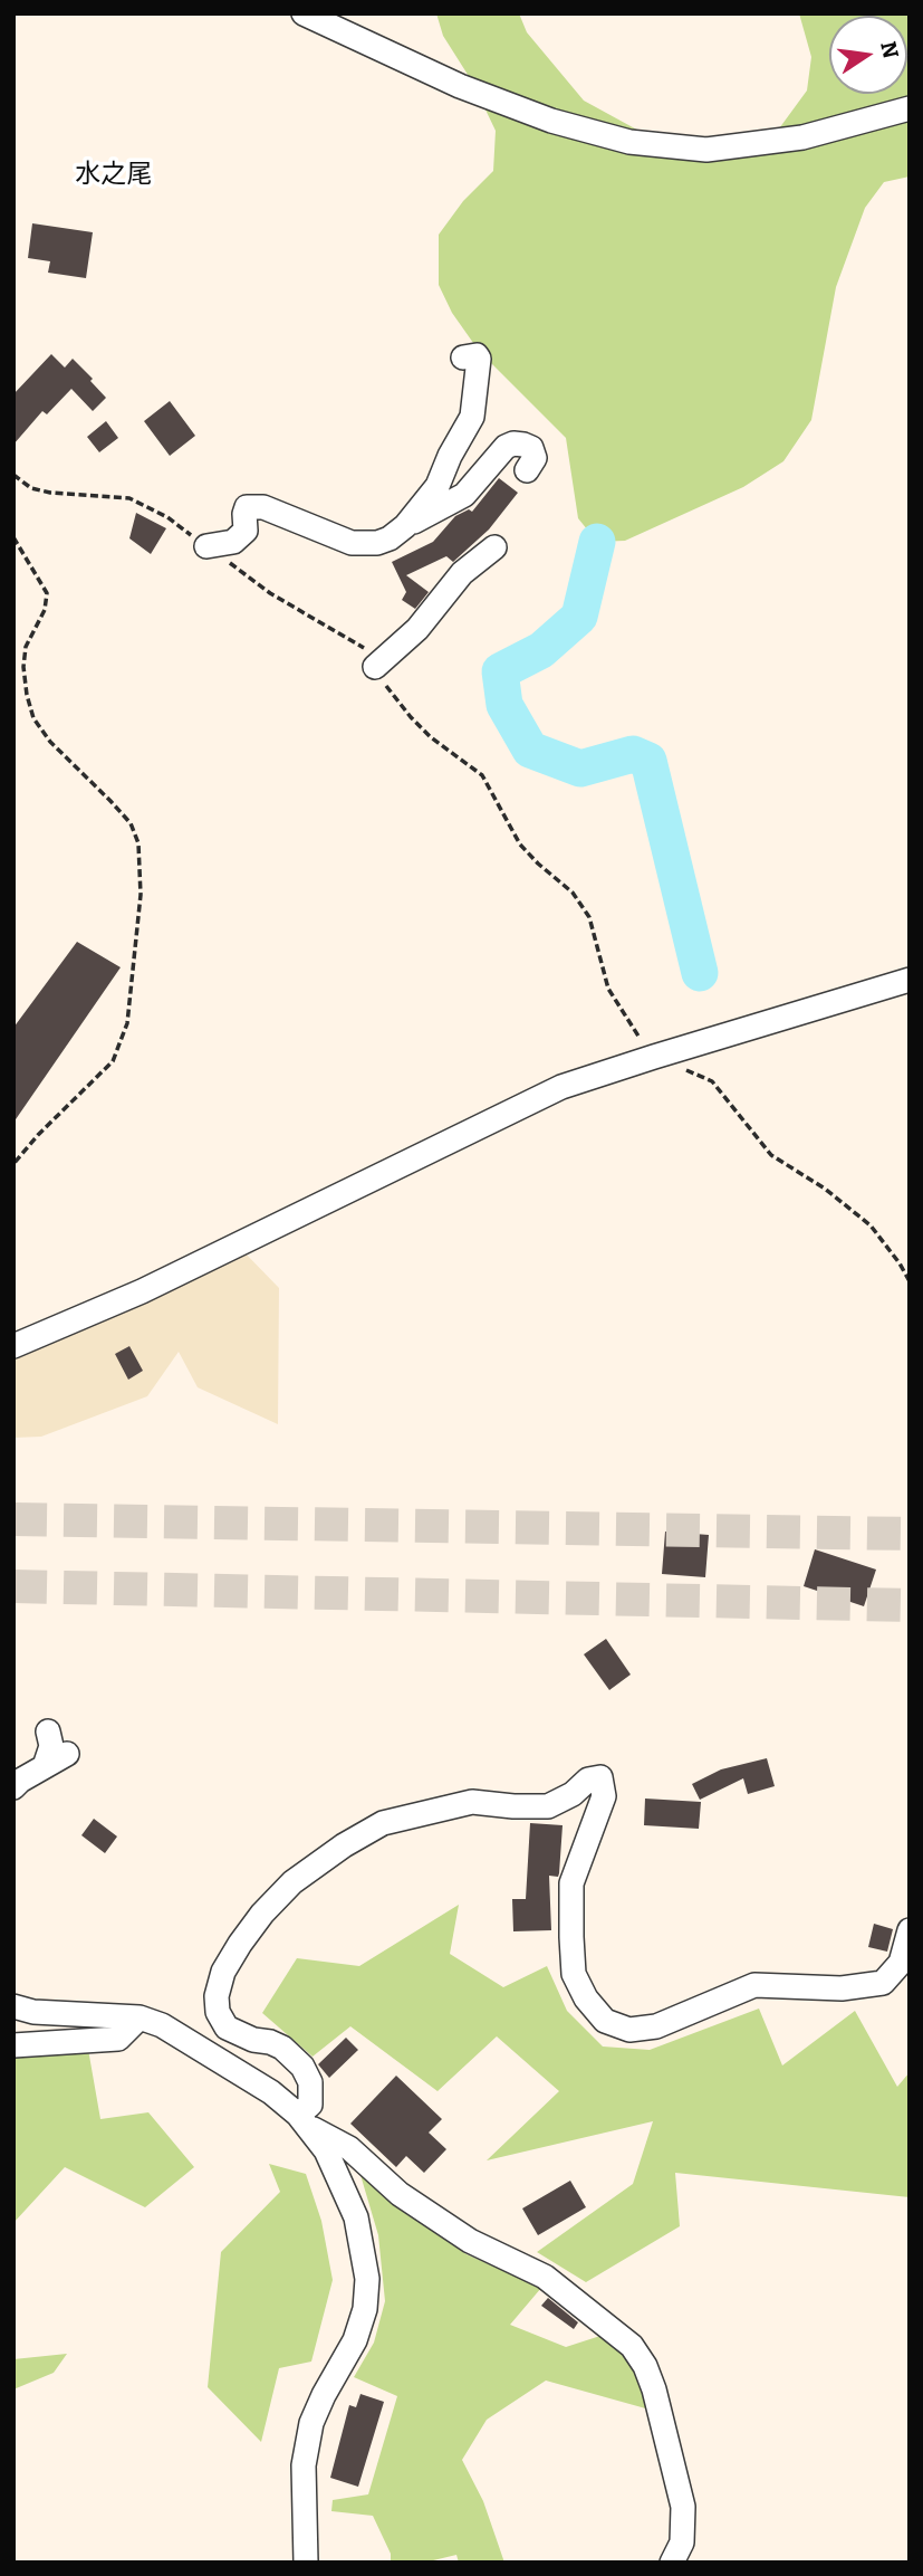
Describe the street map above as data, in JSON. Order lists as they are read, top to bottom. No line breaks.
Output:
{"districts":["水之尾"],"north":"right"}
